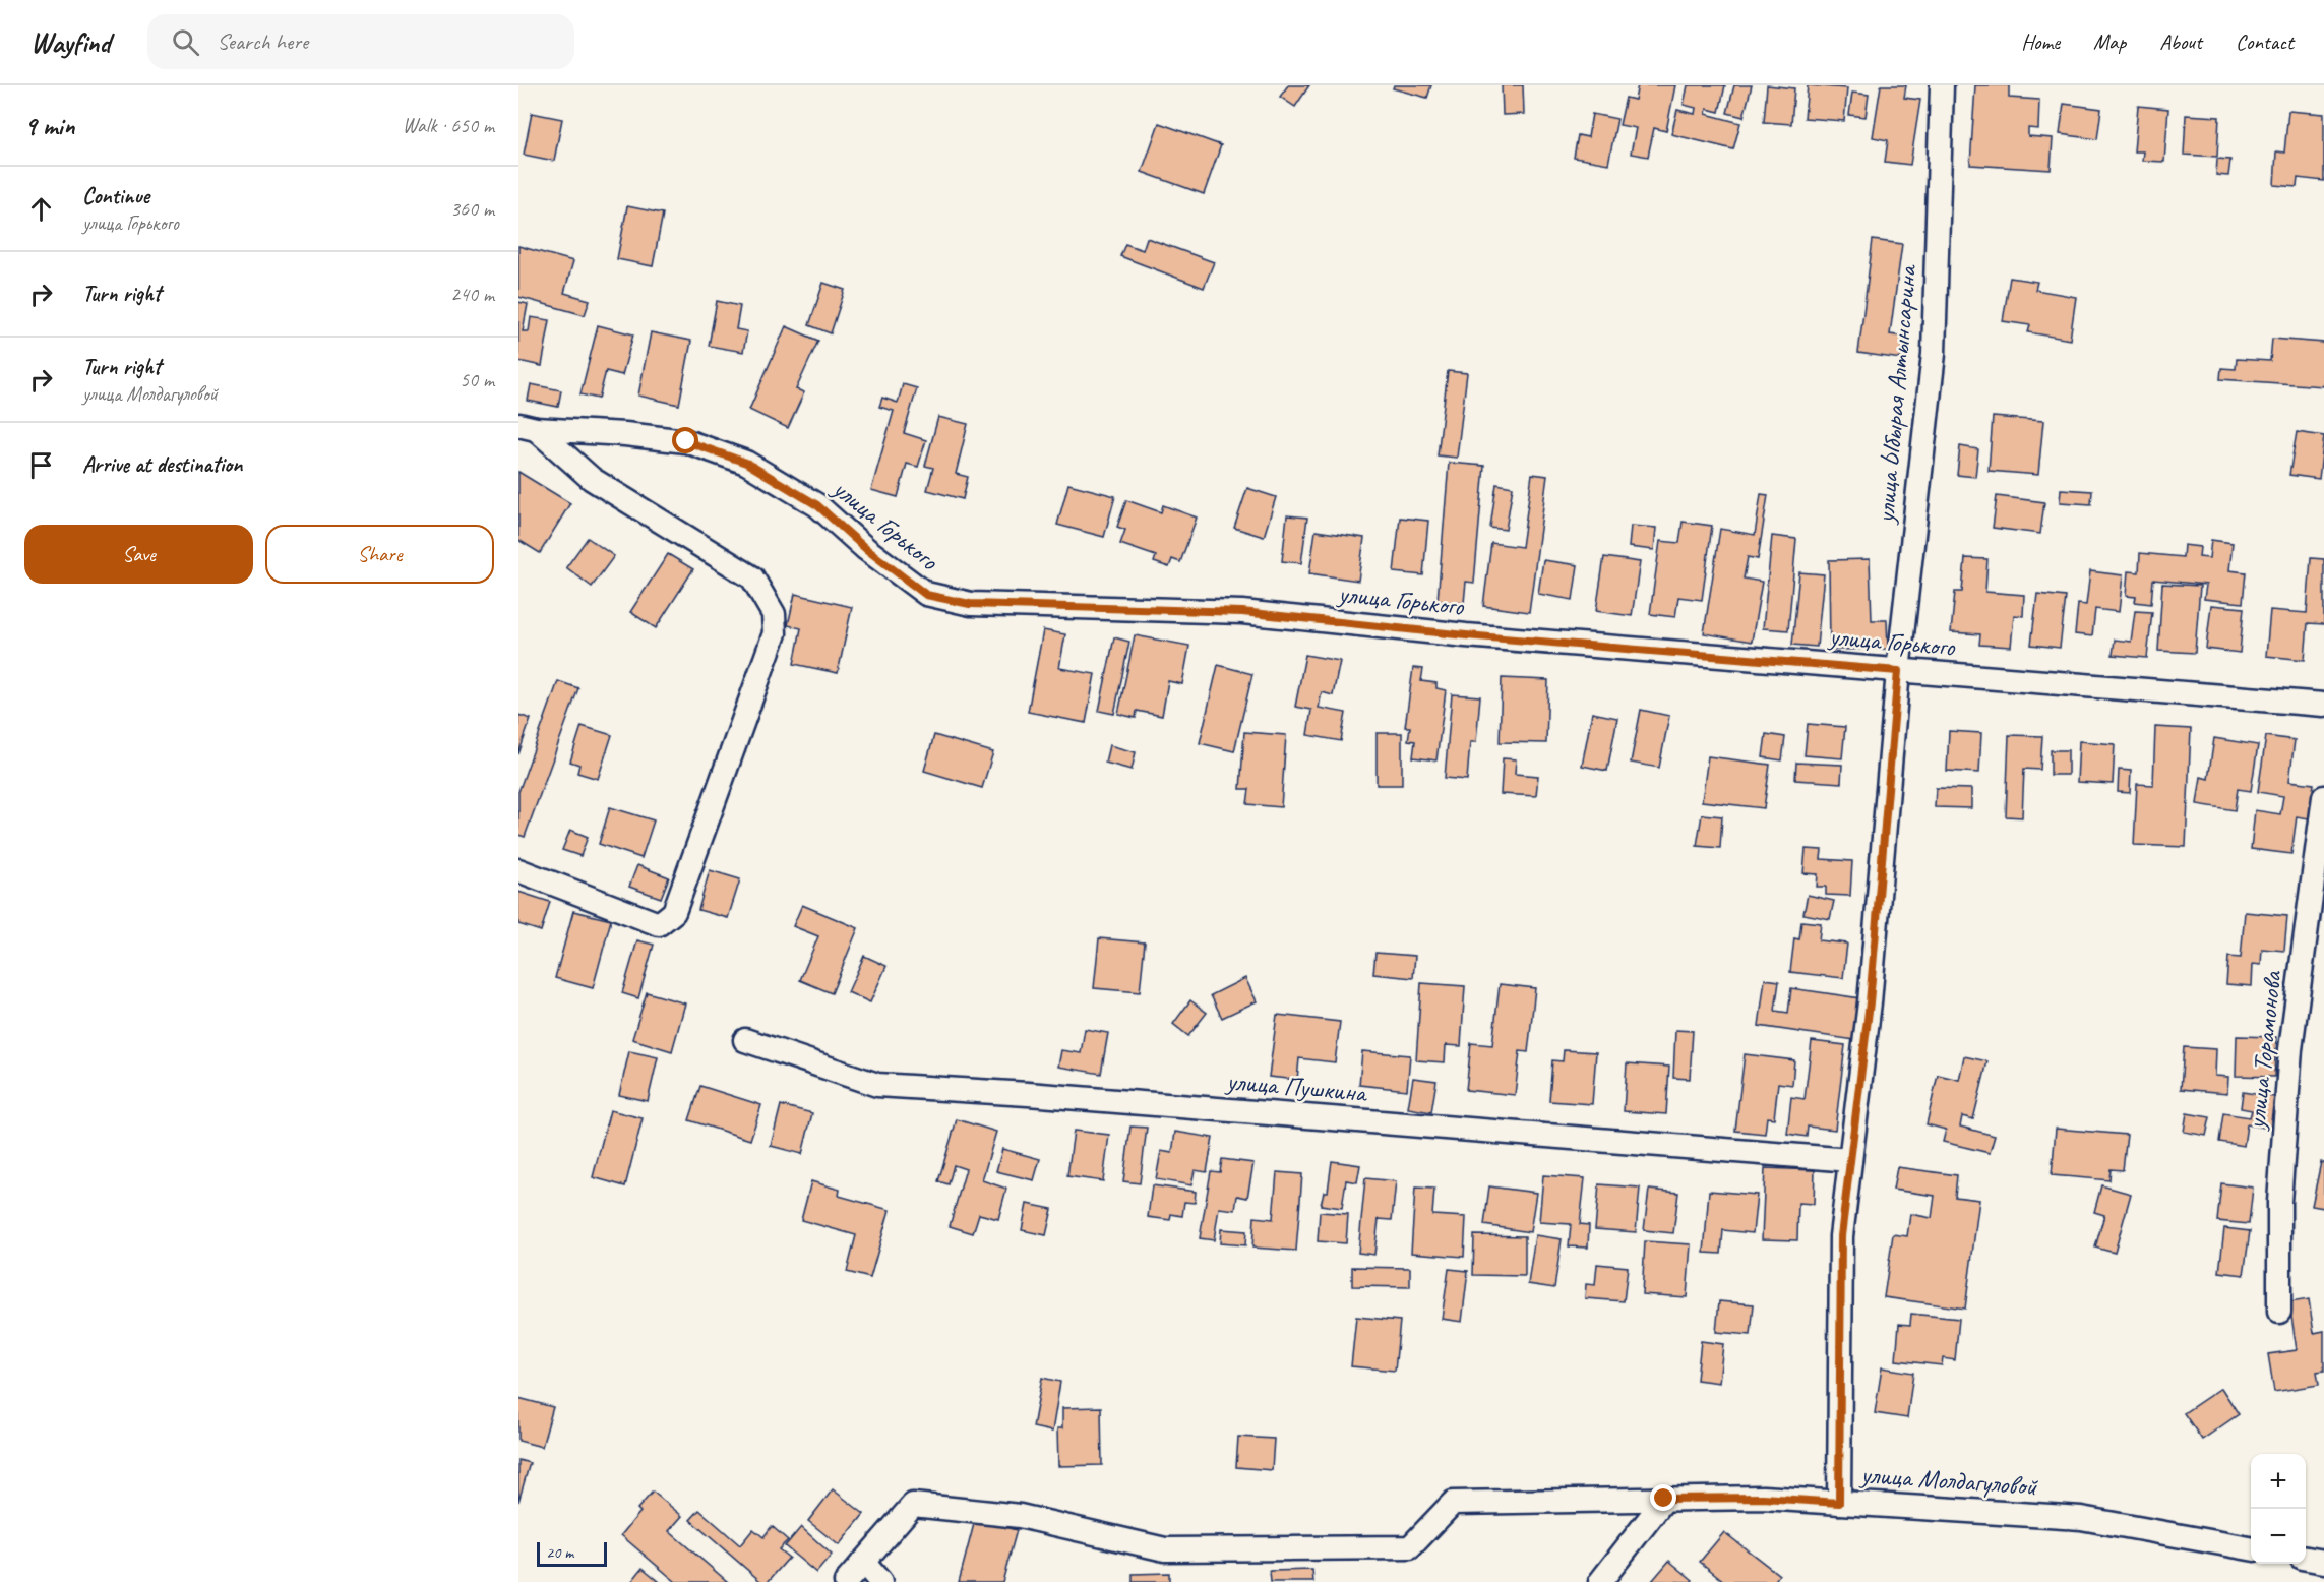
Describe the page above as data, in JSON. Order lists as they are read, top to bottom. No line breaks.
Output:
{"streets":{"street":["улица Ыбырая Алтынсарина","улица Горького","улица Торамонова","улица Пушкина","улица Молдагуловой"]},"crossings":[["улица Ыбырая Алтынсарина","улица Горького"],["улица Ыбырая Алтынсарина","улица Пушкина"],["улица Ыбырая Алтынсарина","улица Молдагуловой"]],"scale_bar":"20 m","page":{"header":"Wayfind","search":"Search here","nav":["Home","Map","About","Contact"],"heading":["9 min","Walk · 650 m"],"list":[["Continue","улица Горького","360 m"],["Turn right","240 m"],["Turn right","улица Молдагуловой","50 m"],"Arrive at destination"],"buttons":["Save","Share"],"map_buttons":["+","−"],"scale":"20 m"}}
